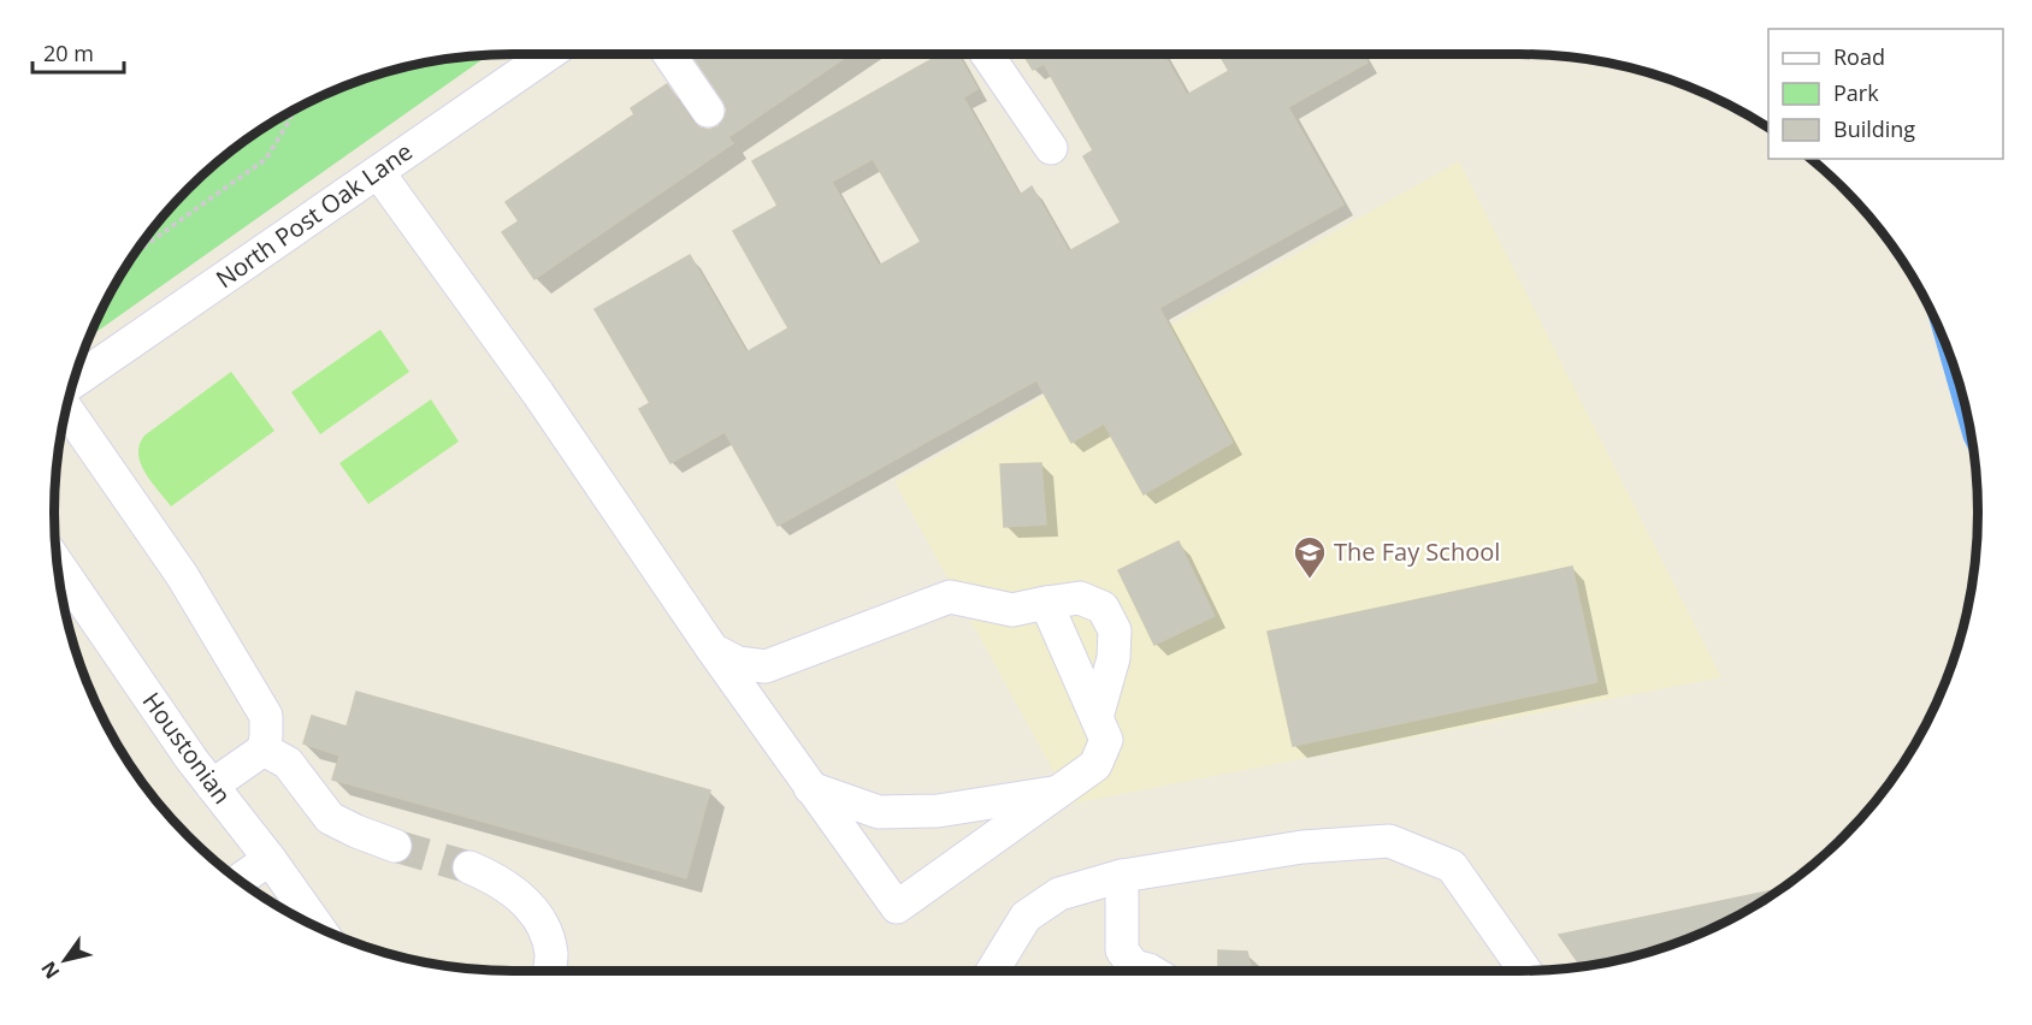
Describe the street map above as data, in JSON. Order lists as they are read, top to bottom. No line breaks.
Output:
{"streets":{"street":["North Post Oak Lane","Houstonian"]},"places":{"school or university":["The Fay School"]},"legend":["Road","Park","Building"],"scale_bar":"20 m","north":"bottom left"}
